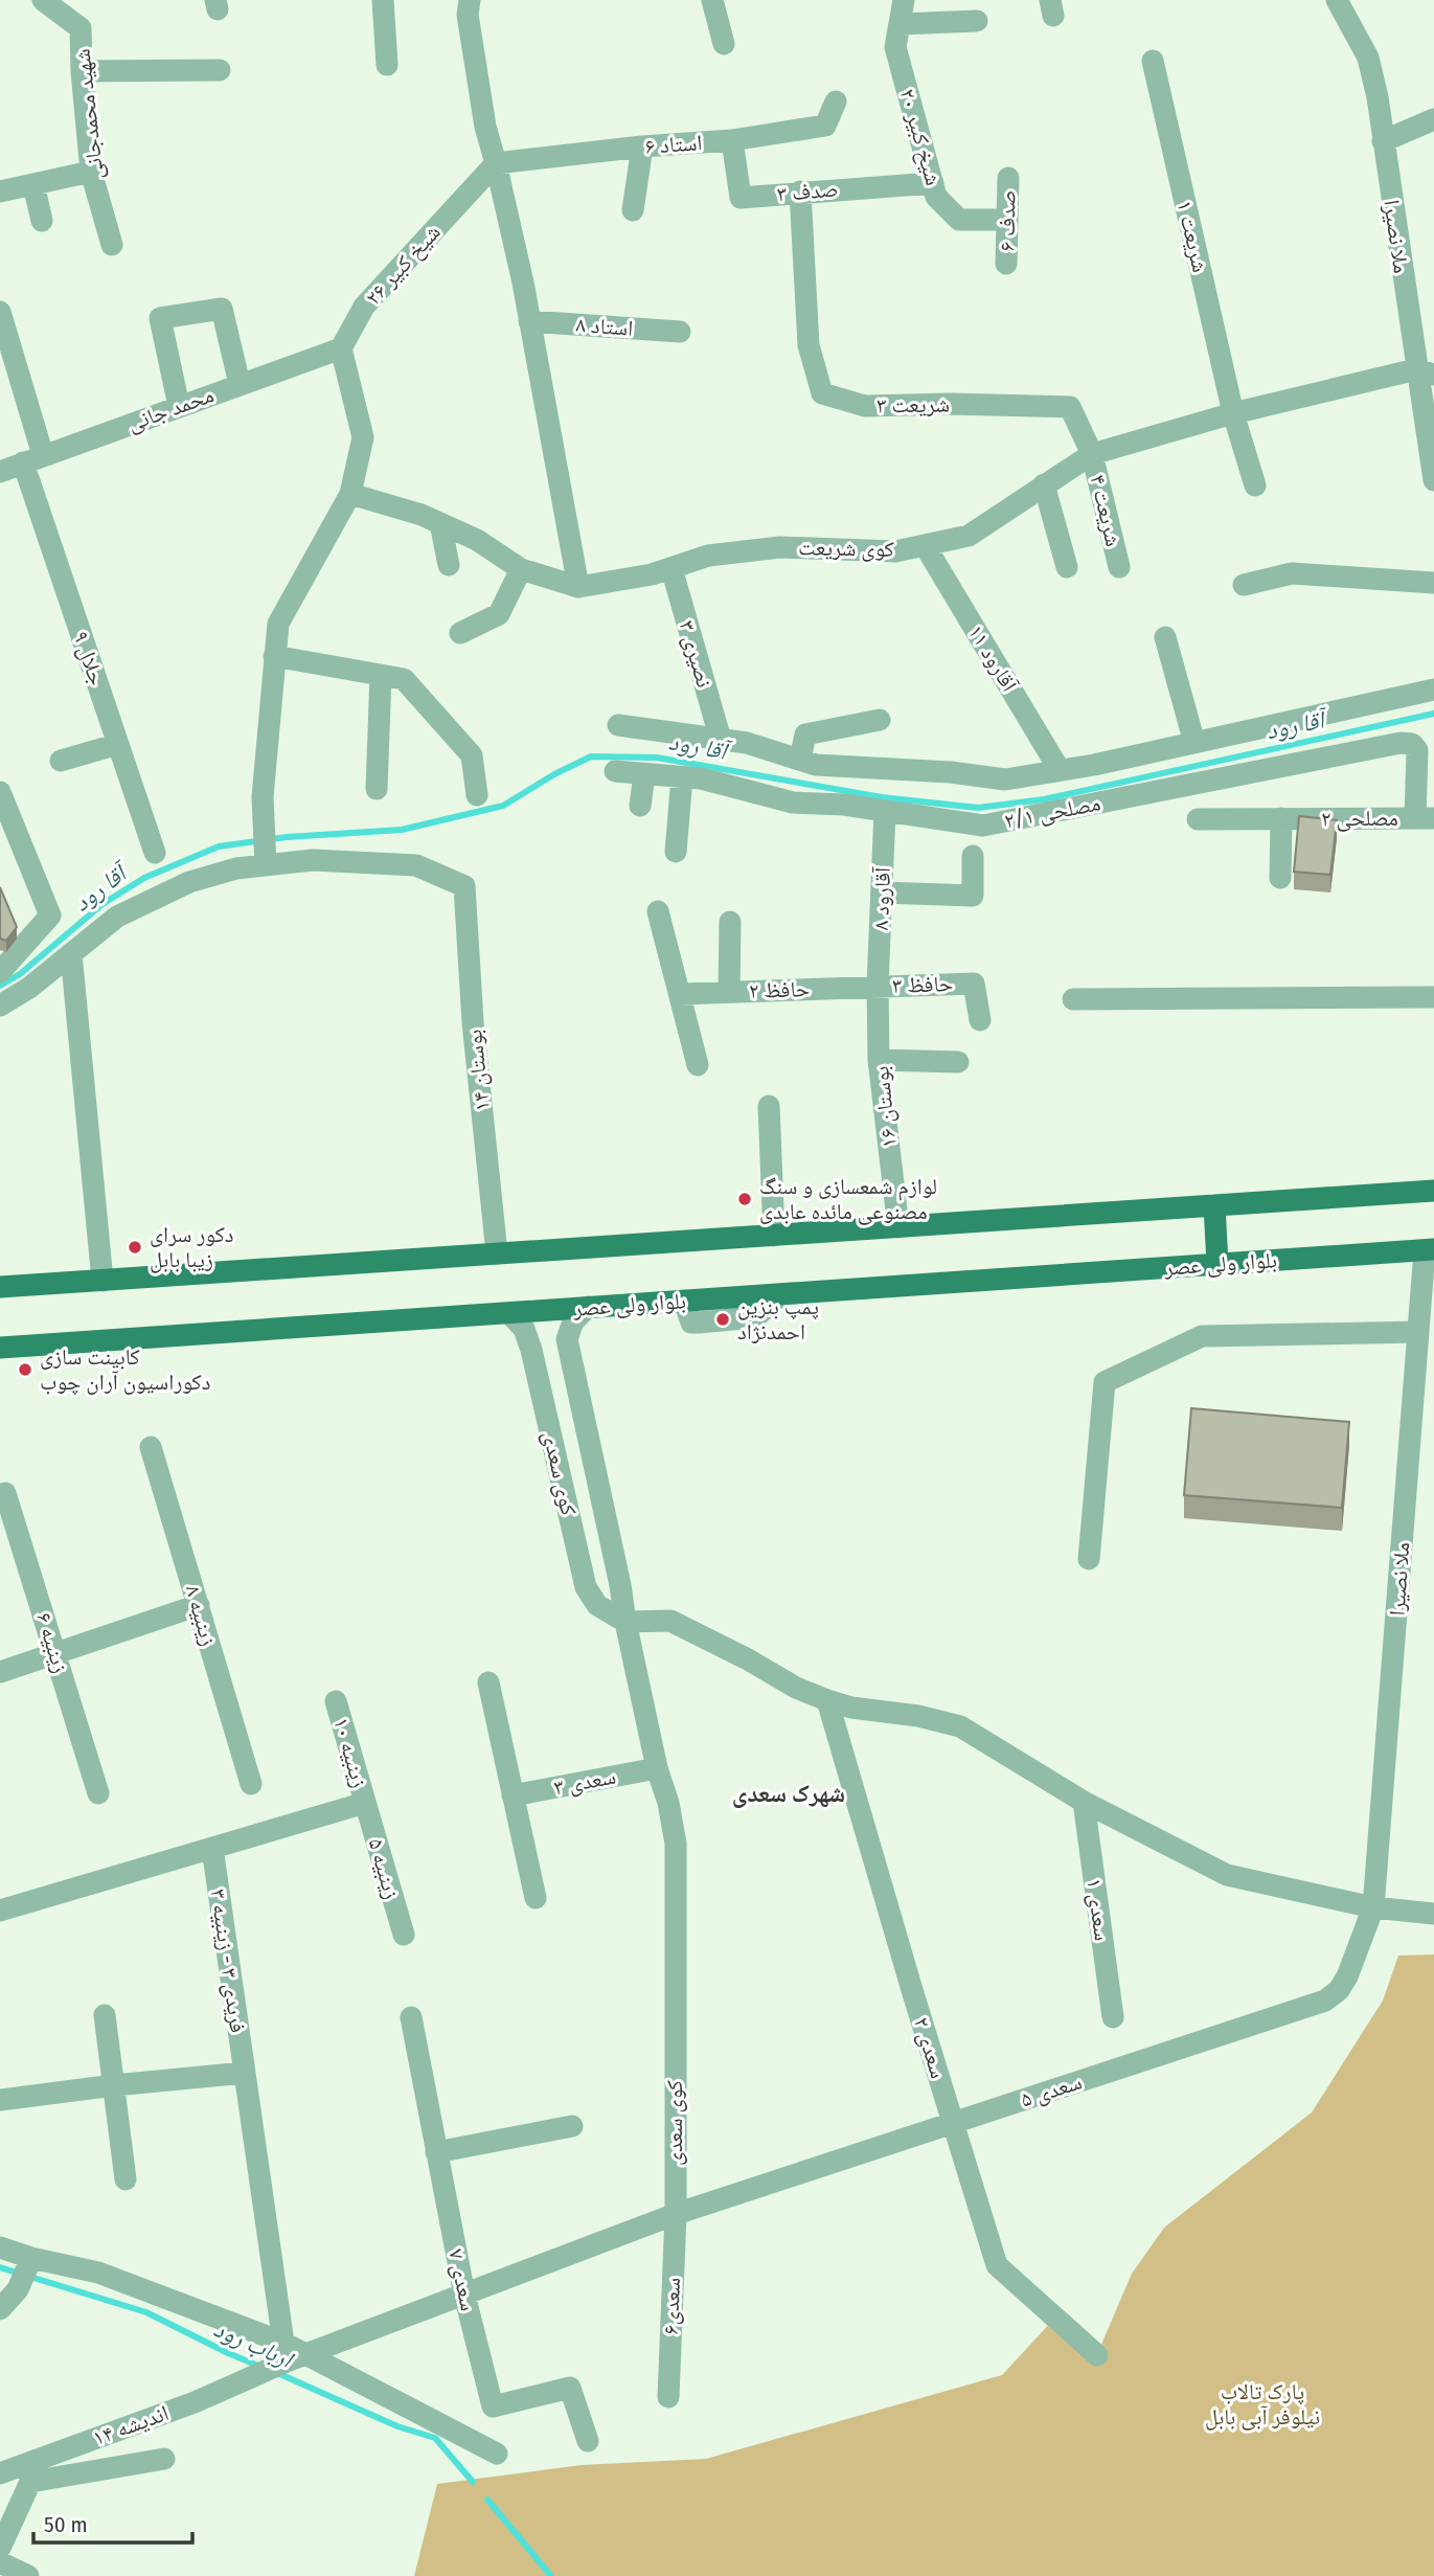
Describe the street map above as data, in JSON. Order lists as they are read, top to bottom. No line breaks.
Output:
{"streets":{"main road":["بلوار ولی عصر"],"street":["شهید محمدجانی","شیخ کبیر ۲۰","استاد ۶","صدف ۳","صدف ۶","شریعت ۱","ملا نصیرا","شیخ کبیر ۲۶","استاد ۸","شریعت ۳","محمد جانی","شریعت ۴","کوی شریعت","نصیری ۳","جلال ۹","آقارود ۱۱","مصلحی ۲/۱","مصلحی ۲","آقارود ۸","حافظ ۳","حافظ ۲","بوستان ۱۴","بوستان ۱۶","کوی سعدی","زینبیه ۸","زینبیه ۶","زینبیه ۱۰","سعدی ۳","زینبیه ۵","سعدی ۱","فریدی ۳ - زینبیه ۳","سعدی ۲","سعدی ۵","سعدی ۷","سعدی۶","اندیشه ۱۴"]},"crossings":[["شیخ کبیر ۲۰","صدف ۳"],["شیخ کبیر ۲۰","صدف ۶"],["استاد ۶","صدف ۳"],["استاد ۶","شیخ کبیر ۲۶"],["صدف ۳","شریعت ۳"],["شریعت ۱","کوی شریعت"],["ملا نصیرا","کوی شریعت"],["ملا نصیرا","بلوار ولی عصر"],["ملا نصیرا","سعدی ۵"],["شیخ کبیر ۲۶","محمد جانی"],["شریعت ۳","شریعت ۴"],["شریعت ۳","کوی شریعت"],["محمد جانی","جلال ۹"],["شریعت ۴","کوی شریعت"],["کوی شریعت","نصیری ۳"],["کوی شریعت","آقارود ۱۱"],["مصلحی ۲/۱","مصلحی ۲"],["مصلحی ۲/۱","آقارود ۸"],["آقارود ۸","حافظ ۳"],["آقارود ۸","حافظ ۲"],["آقارود ۸","بوستان ۱۶"],["حافظ ۳","حافظ ۲"],["حافظ ۳","بوستان ۱۶"],["حافظ ۲","بوستان ۱۶"],["بلوار ولی عصر","کوی سعدی"],["کوی سعدی","سعدی ۳"],["کوی سعدی","سعدی ۵"],["کوی سعدی","سعدی۶"],["زینبیه ۱۰","زینبیه ۵"],["فریدی ۳ - زینبیه ۳","اندیشه ۱۴"],["سعدی ۲","سعدی ۵"],["سعدی ۵","سعدی۶"]],"districts":["شهرک سعدی"],"water":["آقا رود","ارباب رود"],"parks":["پارک تالاب نیلوفر آبی بابل"],"places":["لوازم شمعسازی و سنگ مصنوعی مائده عابدی","دکور سرای زیبا بابل","پمپ بنزین احمدنژاد","کابینت سازی دکوراسیون آران چوب"],"scale_bar":"50 m"}
